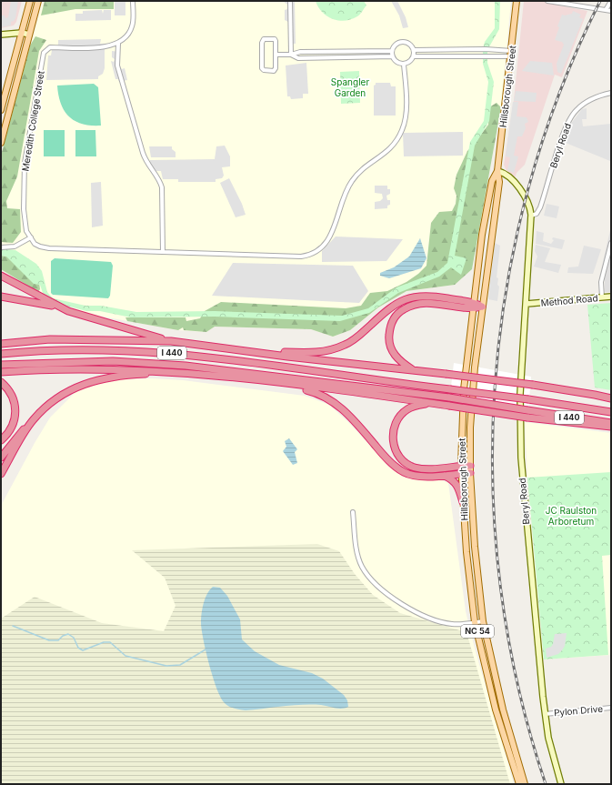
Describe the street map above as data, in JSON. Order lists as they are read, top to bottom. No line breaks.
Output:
{"streets":{"highway":["I 440"],"main road":["Hillsborough Street","NC 54"],"street":["Meredith College Street","Beryl Road","Method Road","Pylon Drive"]},"crossings":[["Hillsborough Street","Beryl Road"],["Beryl Road","Method Road"],["Beryl Road","Pylon Drive"]],"parks":["Spangler Garden","JC Raulston Arboretum"]}
